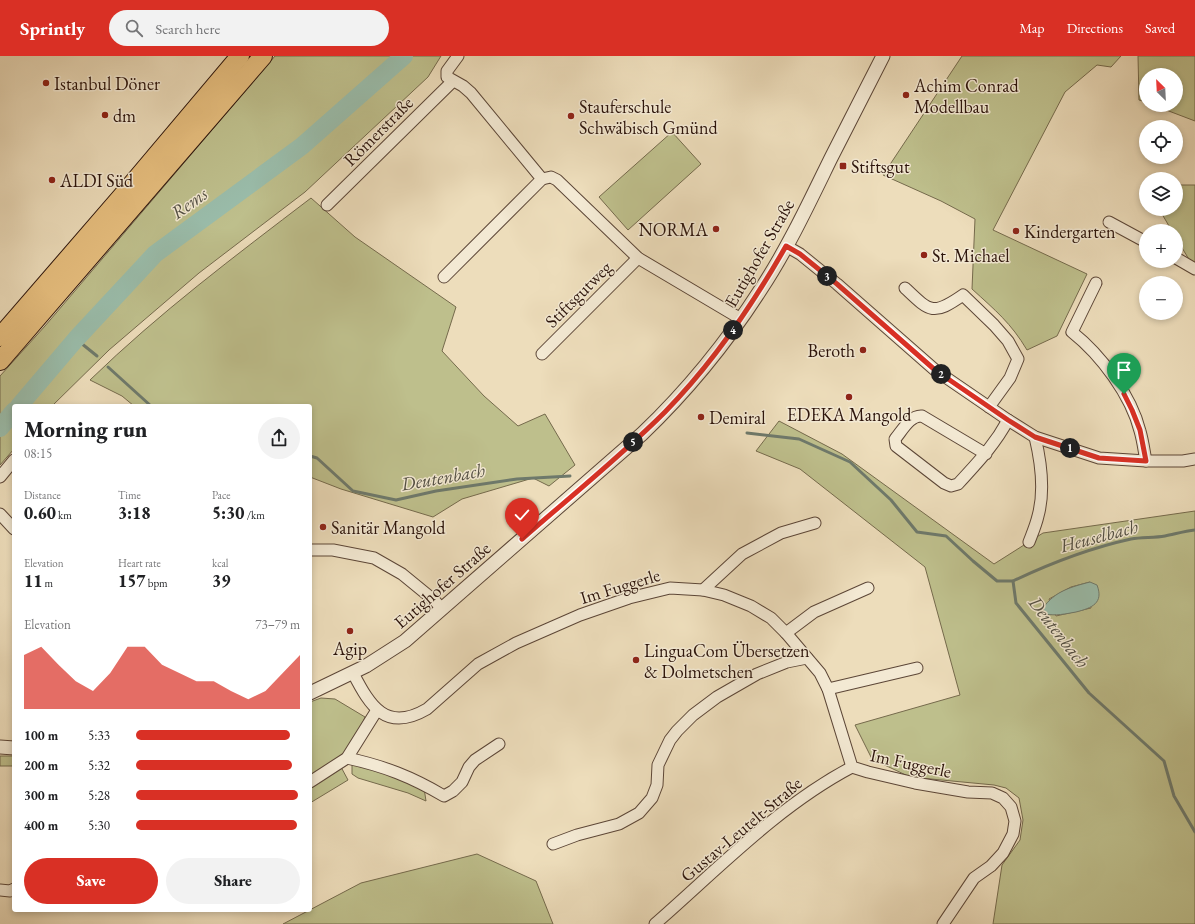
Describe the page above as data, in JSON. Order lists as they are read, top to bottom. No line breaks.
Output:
{"streets":{"street":["Römerstraße","Eutighofer Straße","Stiftsgutweg","Im Fuggerle","Gustav-Leutelt-Straße"]},"crossings":[["Eutighofer Straße","Stiftsgutweg"],["Eutighofer Straße","Im Fuggerle"],["Im Fuggerle","Gustav-Leutelt-Straße"]],"water":["Rems","Deutenbach","Heuselbach"],"places":{"other":["Istanbul Döner","Achim Conrad Modellbau","dm","Stauferschule Schwäbisch Gmünd","ALDI Süd","NORMA","Kindergarten","St. Michael","Beroth","EDEKA Mangold","Demiral","Sanitär Mangold","Agip","LinguaCom Übersetzen & Dolmetschen"],"transit":["Stiftsgut"]},"north":"top left","page":{"header":"Sprintly","search":"Search here","nav":["Map","Directions","Saved"],"map_buttons":["+","−"],"pins":["3","4","2","5","1"],"heading":["Morning run","08:15"],"stats":[["Distance","0.60 km"],["Time","3:18"],["Pace","5:30 /km"],["Elevation","11 m"],["Heart rate","157 bpm"],["kcal","39"]],"chart":["Elevation","73–79 m"],"list":[{"name":"100 m","note":"5:33"},{"name":"200 m","note":"5:32"},{"name":"300 m","note":"5:28"},{"name":"400 m","note":"5:30"}],"buttons":["Save","Share"]}}
